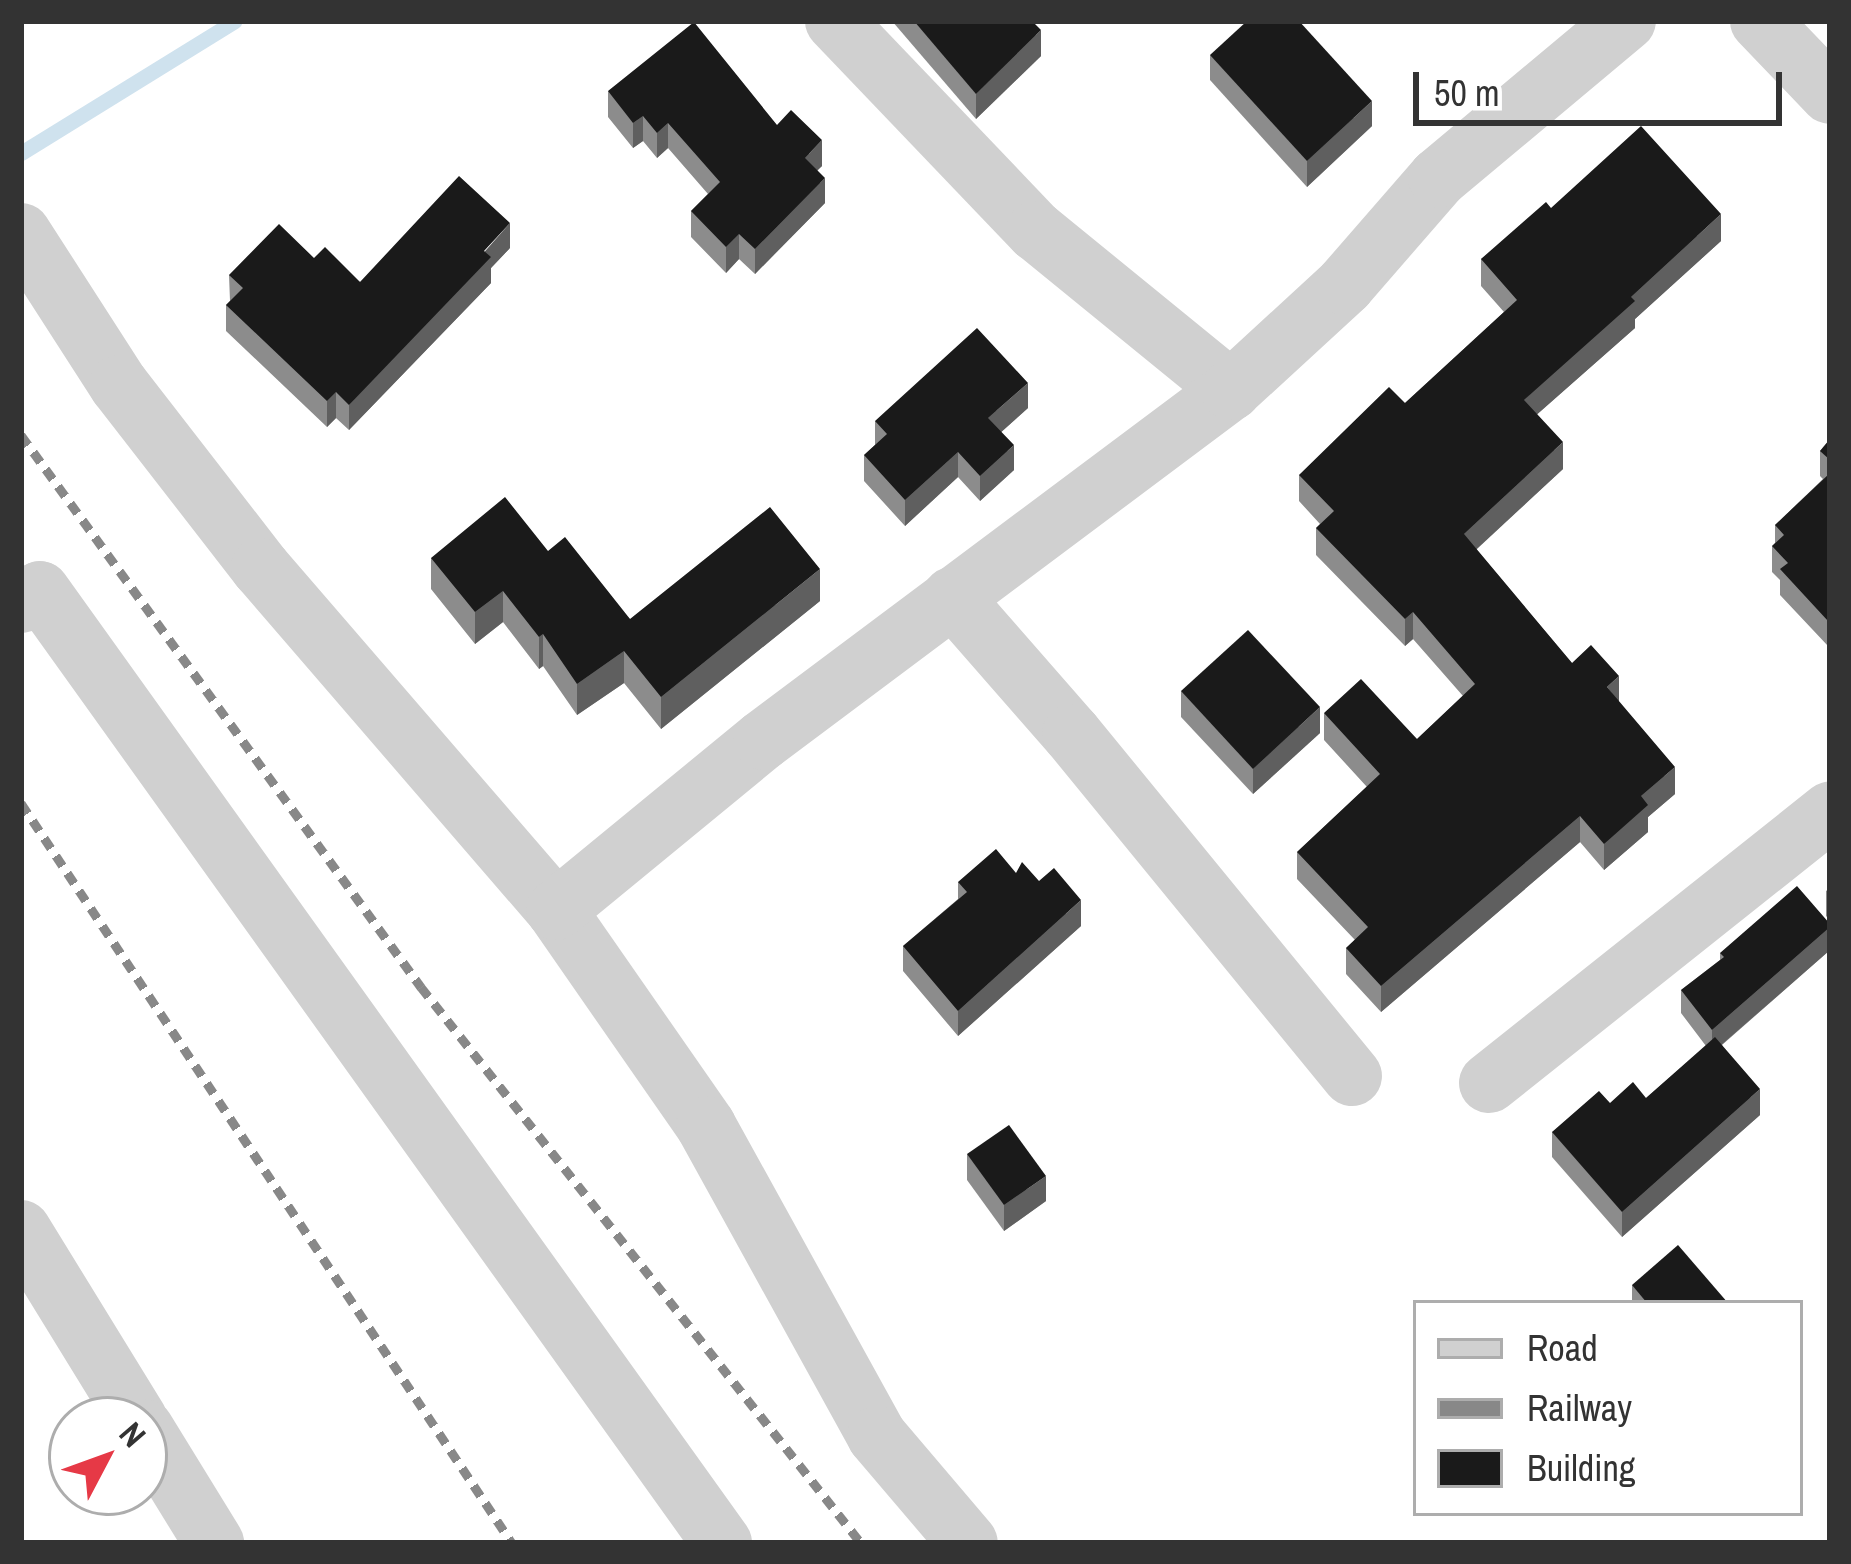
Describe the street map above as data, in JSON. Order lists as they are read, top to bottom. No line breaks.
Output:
{"legend":["Road","Railway","Building"],"scale_bar":"50 m","north":"top right"}
